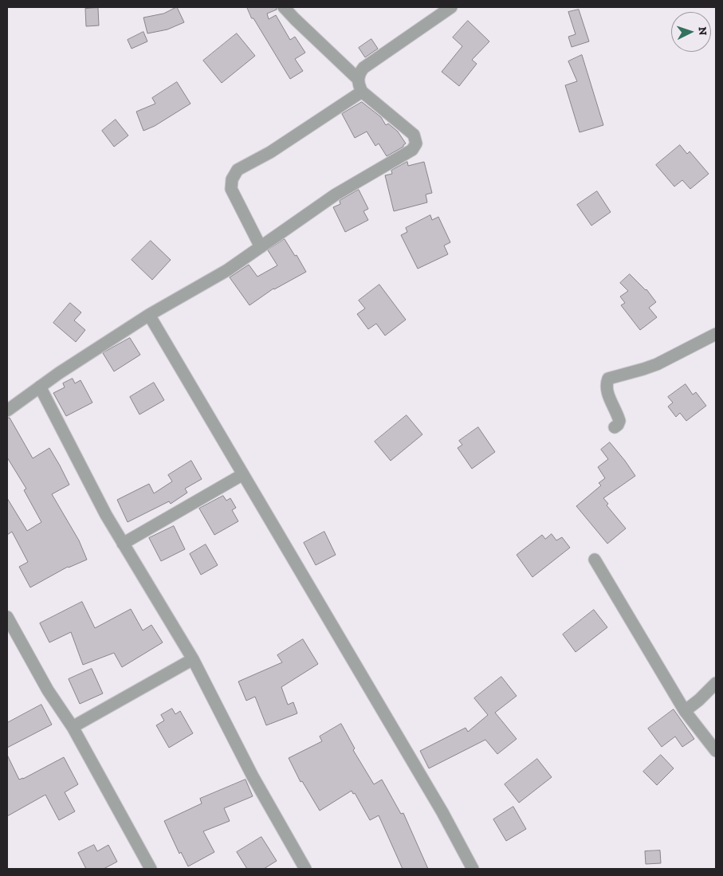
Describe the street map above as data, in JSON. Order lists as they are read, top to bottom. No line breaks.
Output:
{"north":"right"}
